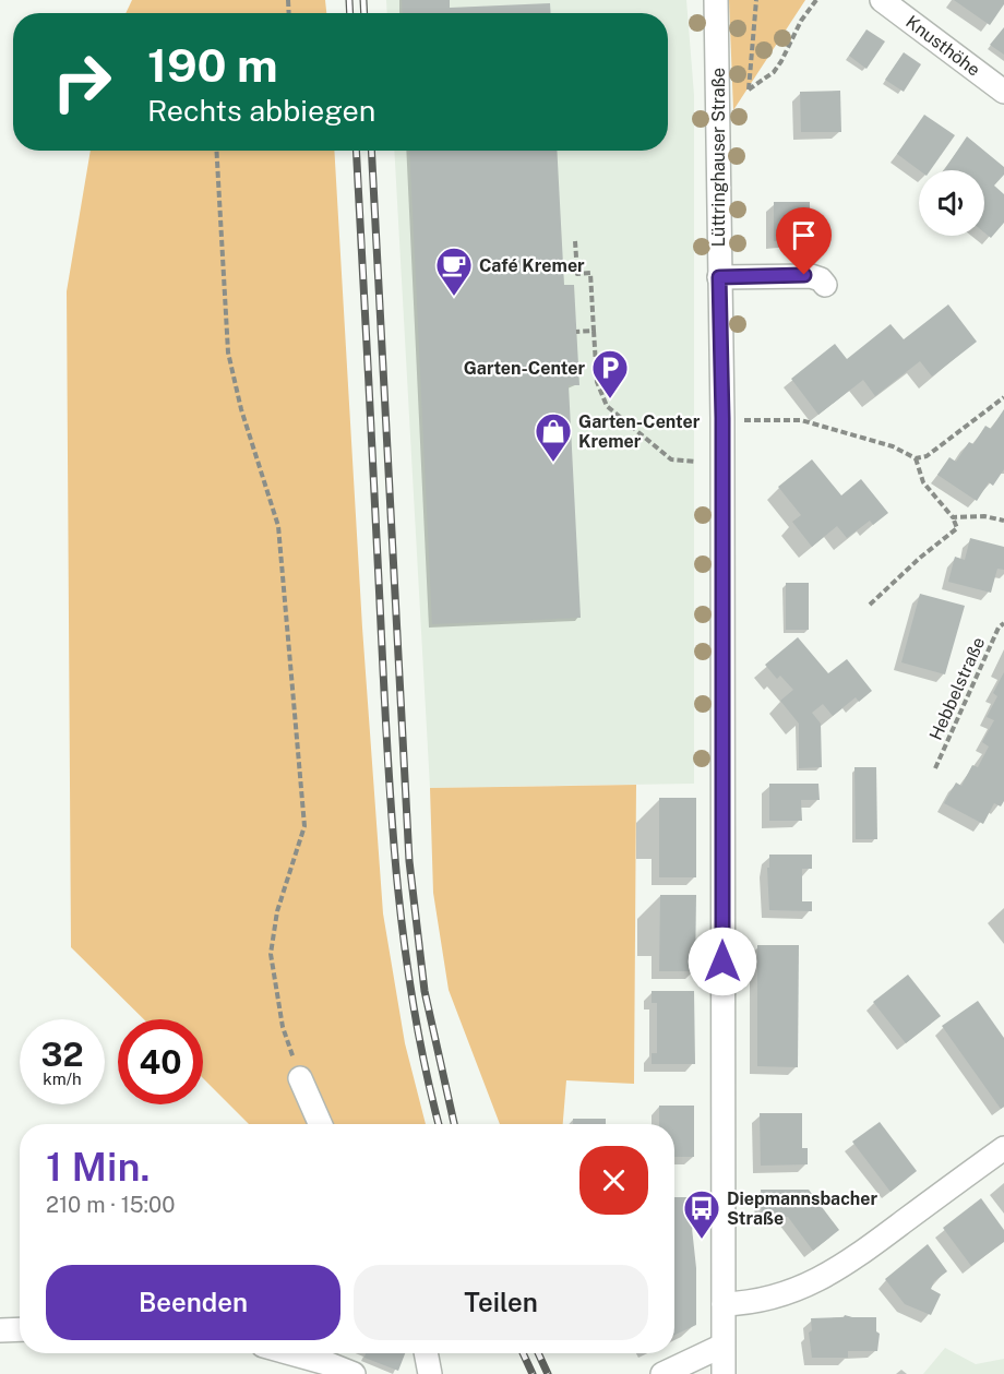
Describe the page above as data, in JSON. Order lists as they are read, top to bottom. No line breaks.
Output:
{"streets":{"street":["Knusthöhe","Lüttringhauser Straße"],"path":["Hebbelstraße"]},"places":{"cafe":["Café Kremer"],"parking":["Garten-Center"],"shop":["Garten-Center Kremer"],"bus stop":["Diepmannsbacher Straße"]},"page":{"turn":["190 m","Rechts abbiegen"],"speed":"32 km/h","limit":"40","heading":["1 Min.","210 m · 15:00"],"buttons":["Beenden","Teilen"]}}
